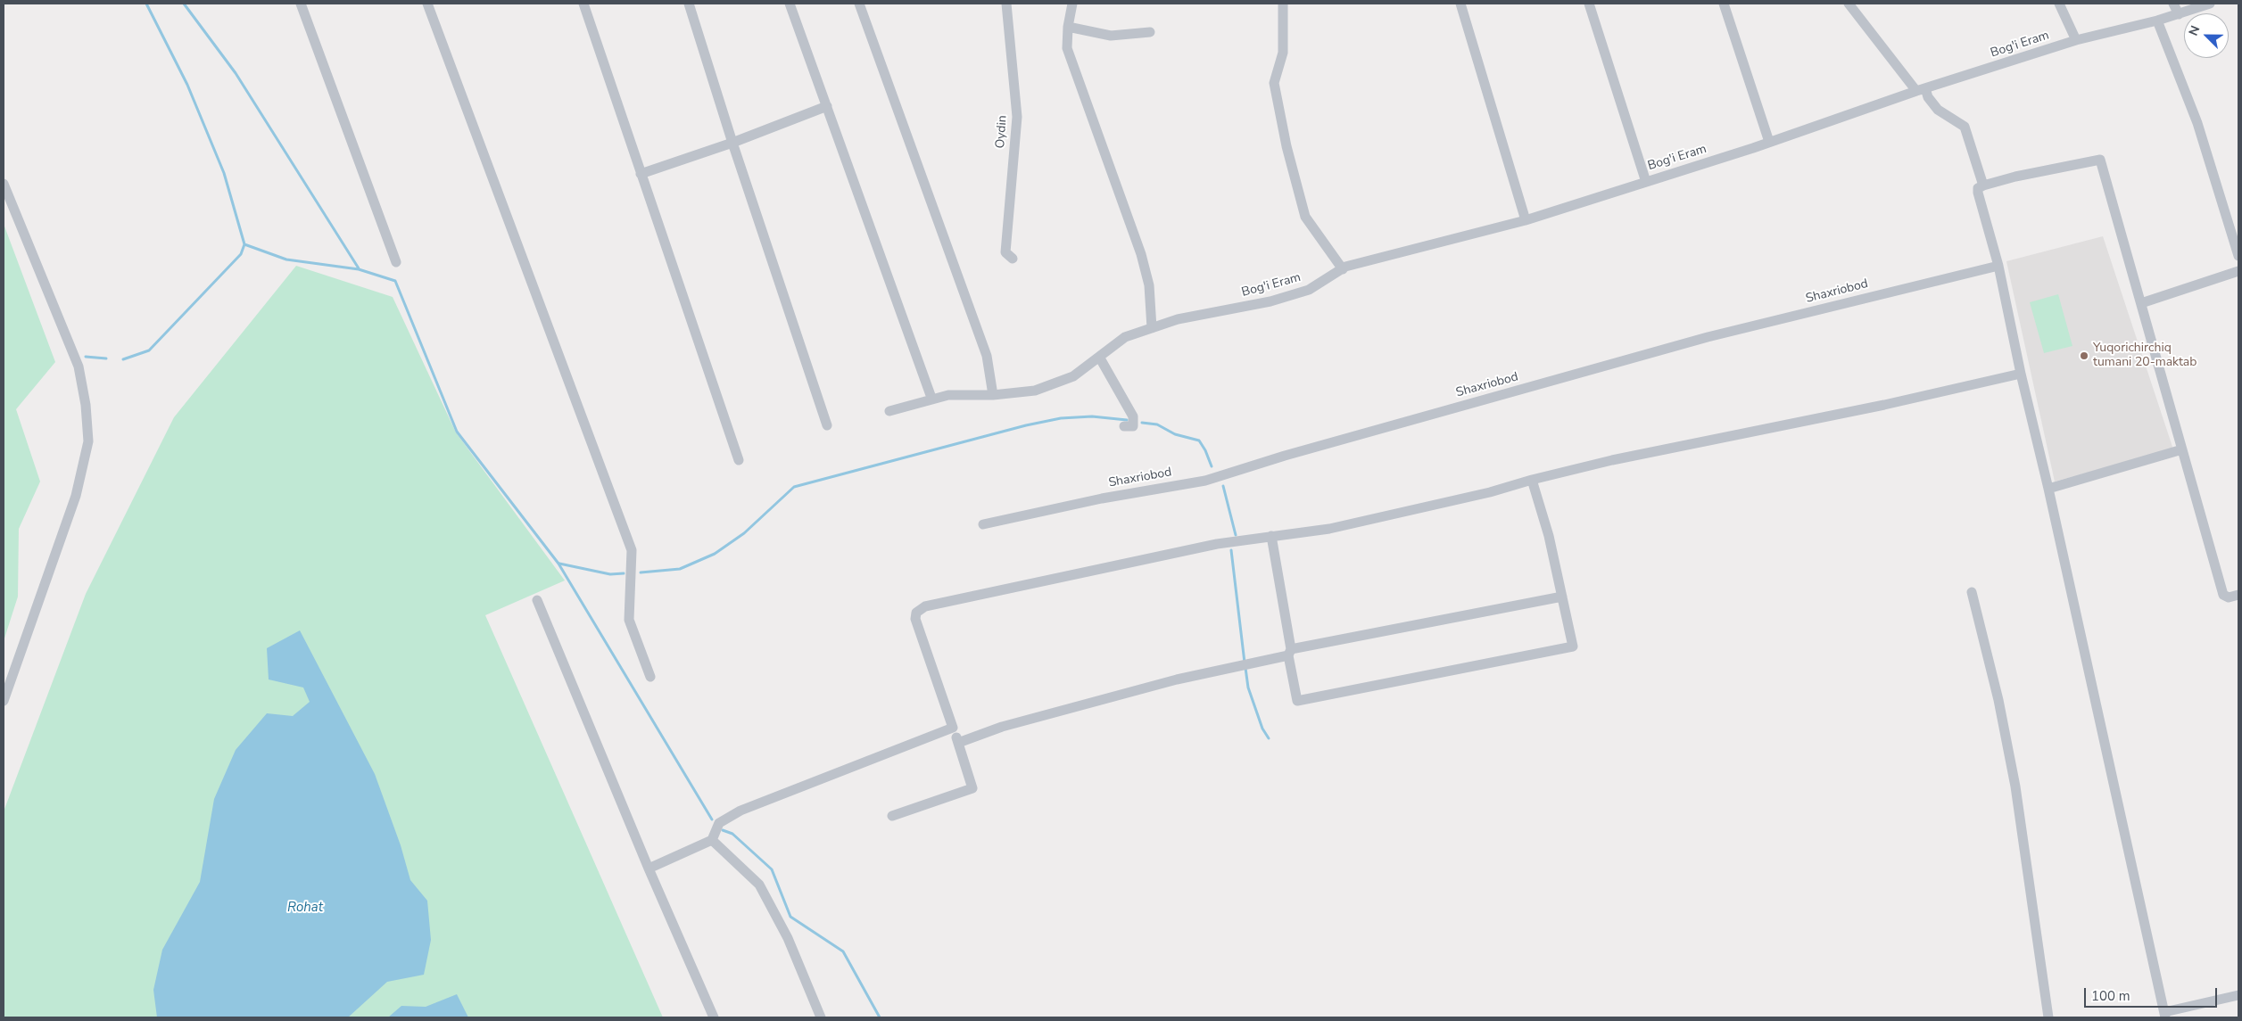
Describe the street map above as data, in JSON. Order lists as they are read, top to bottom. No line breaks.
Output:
{"streets":{"street":["Bog'i Eram","Oydin","Shaxriobod"]},"water":["Rohat"],"places":["Yuqorichirchiq tumani 20-maktab"],"scale_bar":"100 m","north":"top left"}
